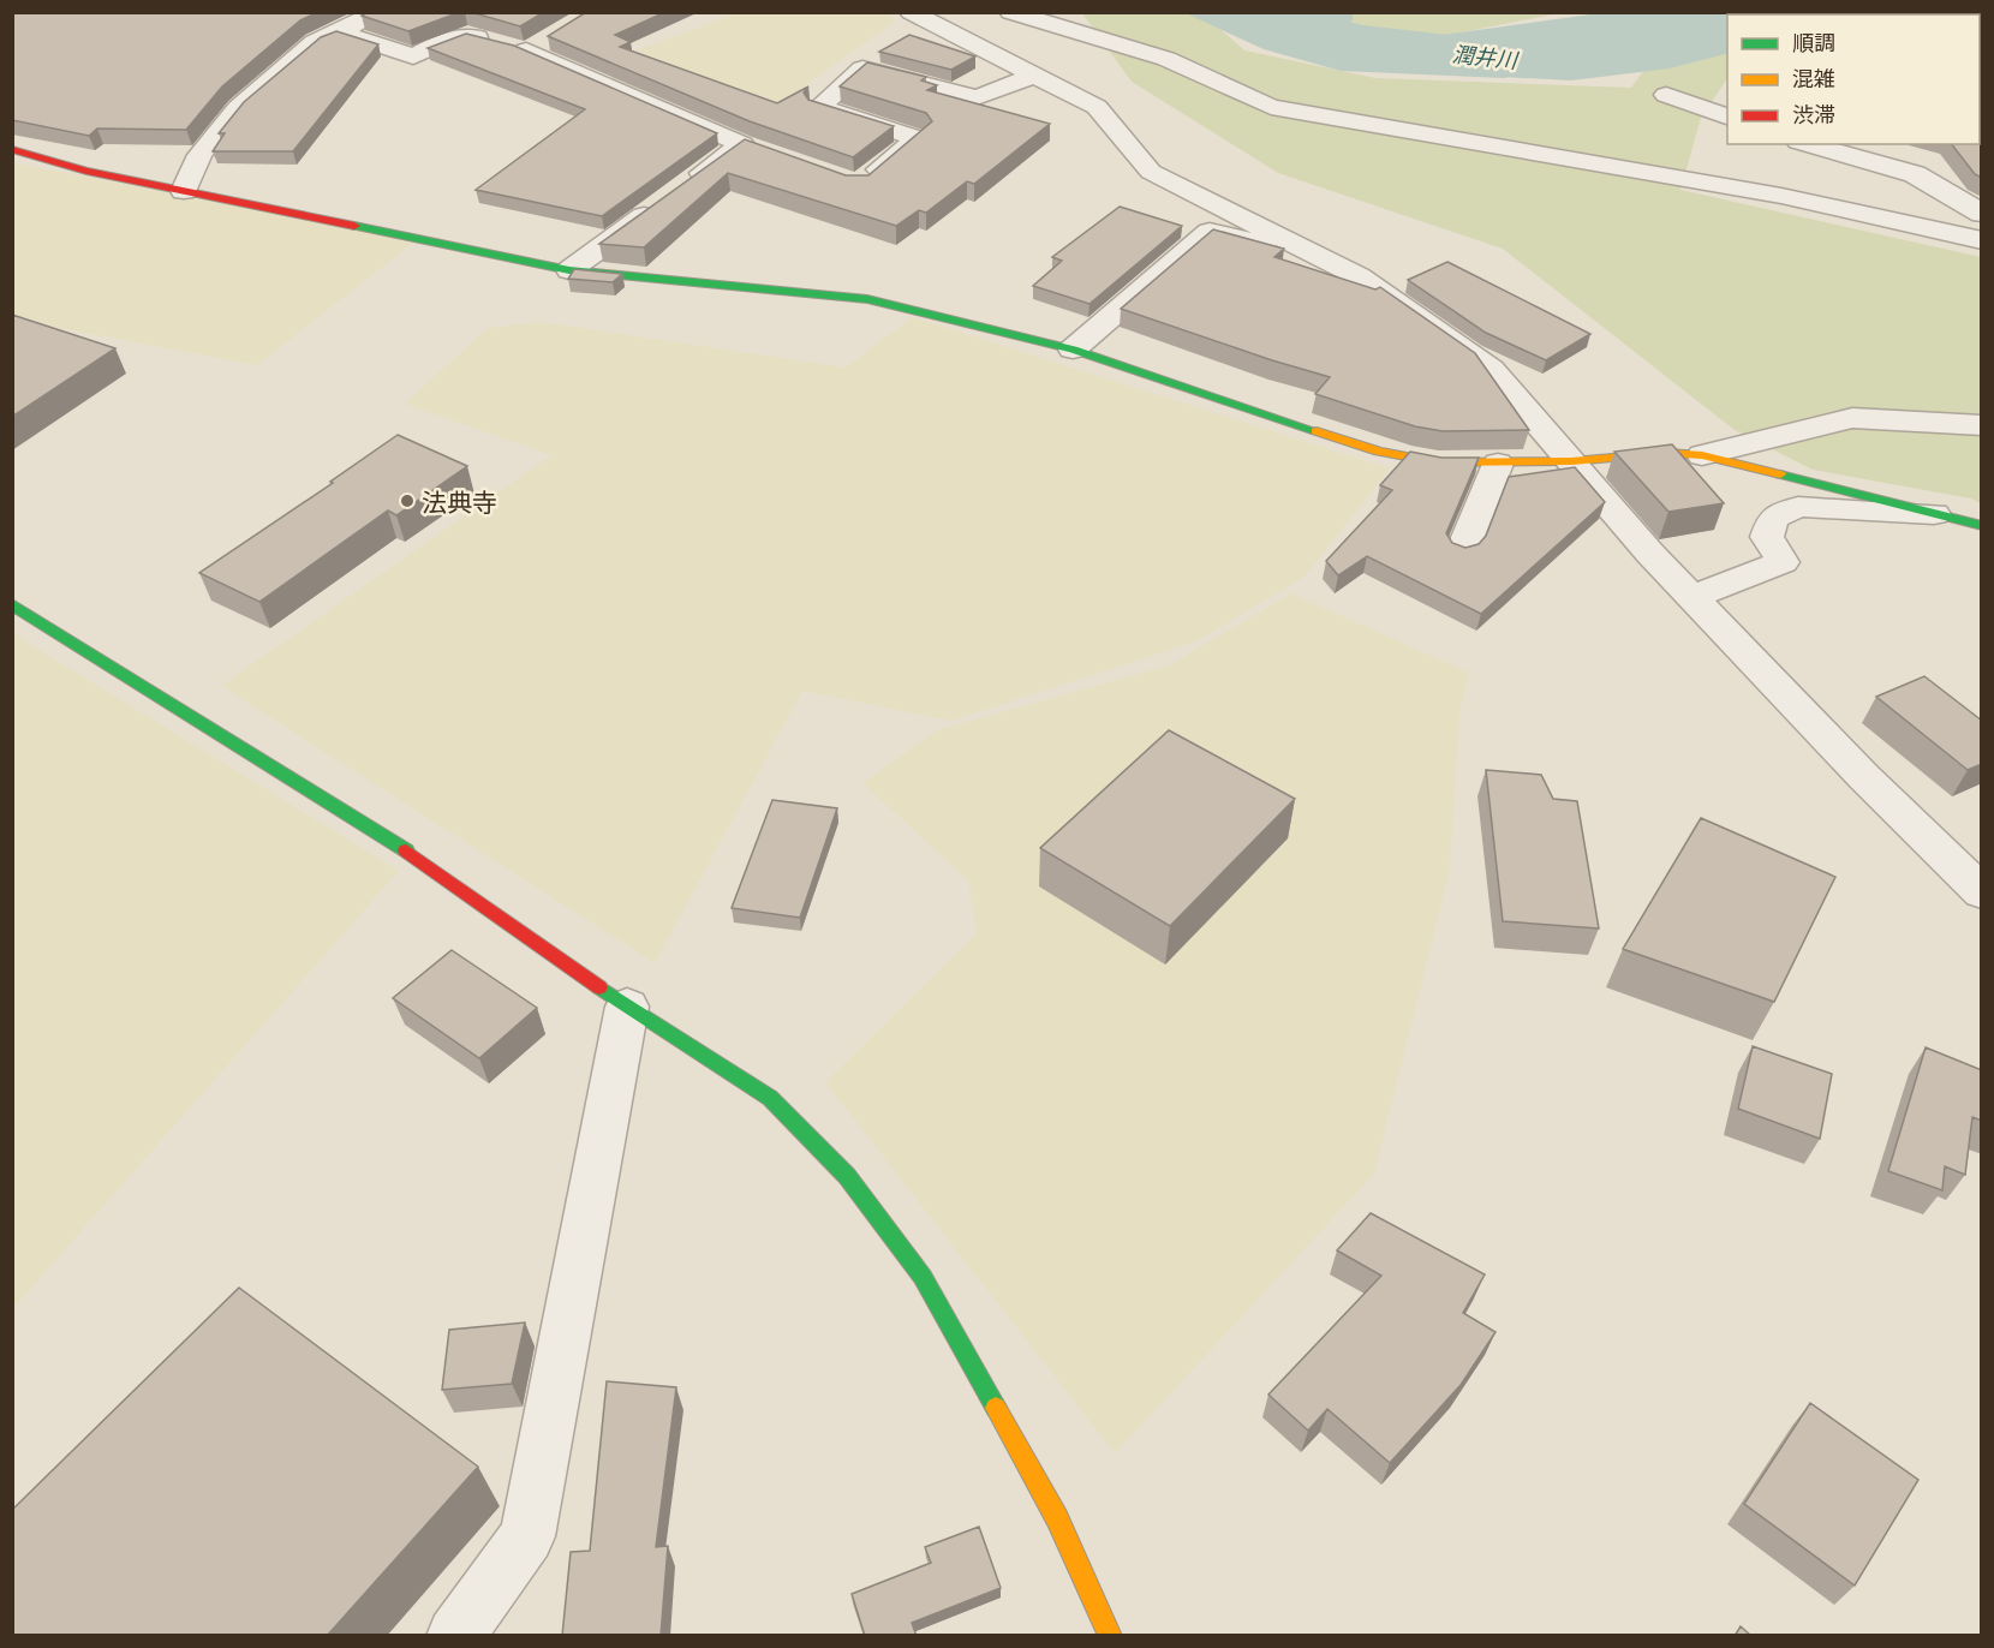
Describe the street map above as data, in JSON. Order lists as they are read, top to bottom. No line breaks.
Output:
{"water":["潤井川"],"places":["法典寺"],"legend":["順調","混雑","渋滞"]}
